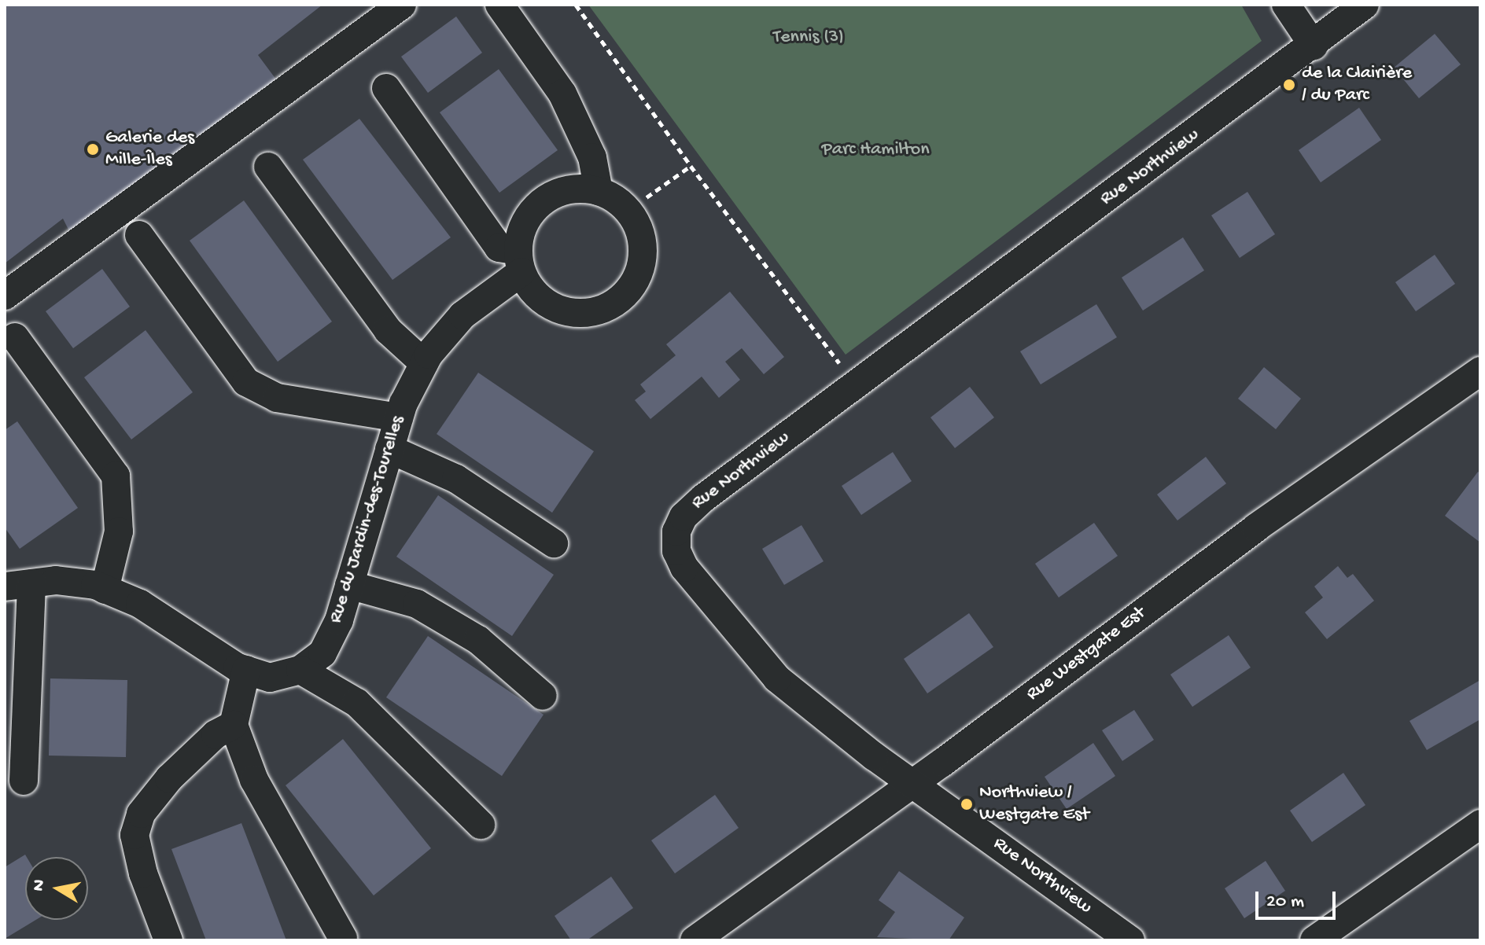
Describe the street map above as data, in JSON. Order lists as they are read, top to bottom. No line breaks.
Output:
{"streets":{"street":["Rue Northview","Rue du Jardin-des-Tourelles","Rue Westgate Est"]},"crossings":[["Rue Northview","Rue Westgate Est"]],"parks":["Tennis (3)","Parc Hamilton"],"places":["de la Clairière / du Parc","Galerie des Mille-Îles","Northview / Westgate Est"],"scale_bar":"20 m","north":"left"}
